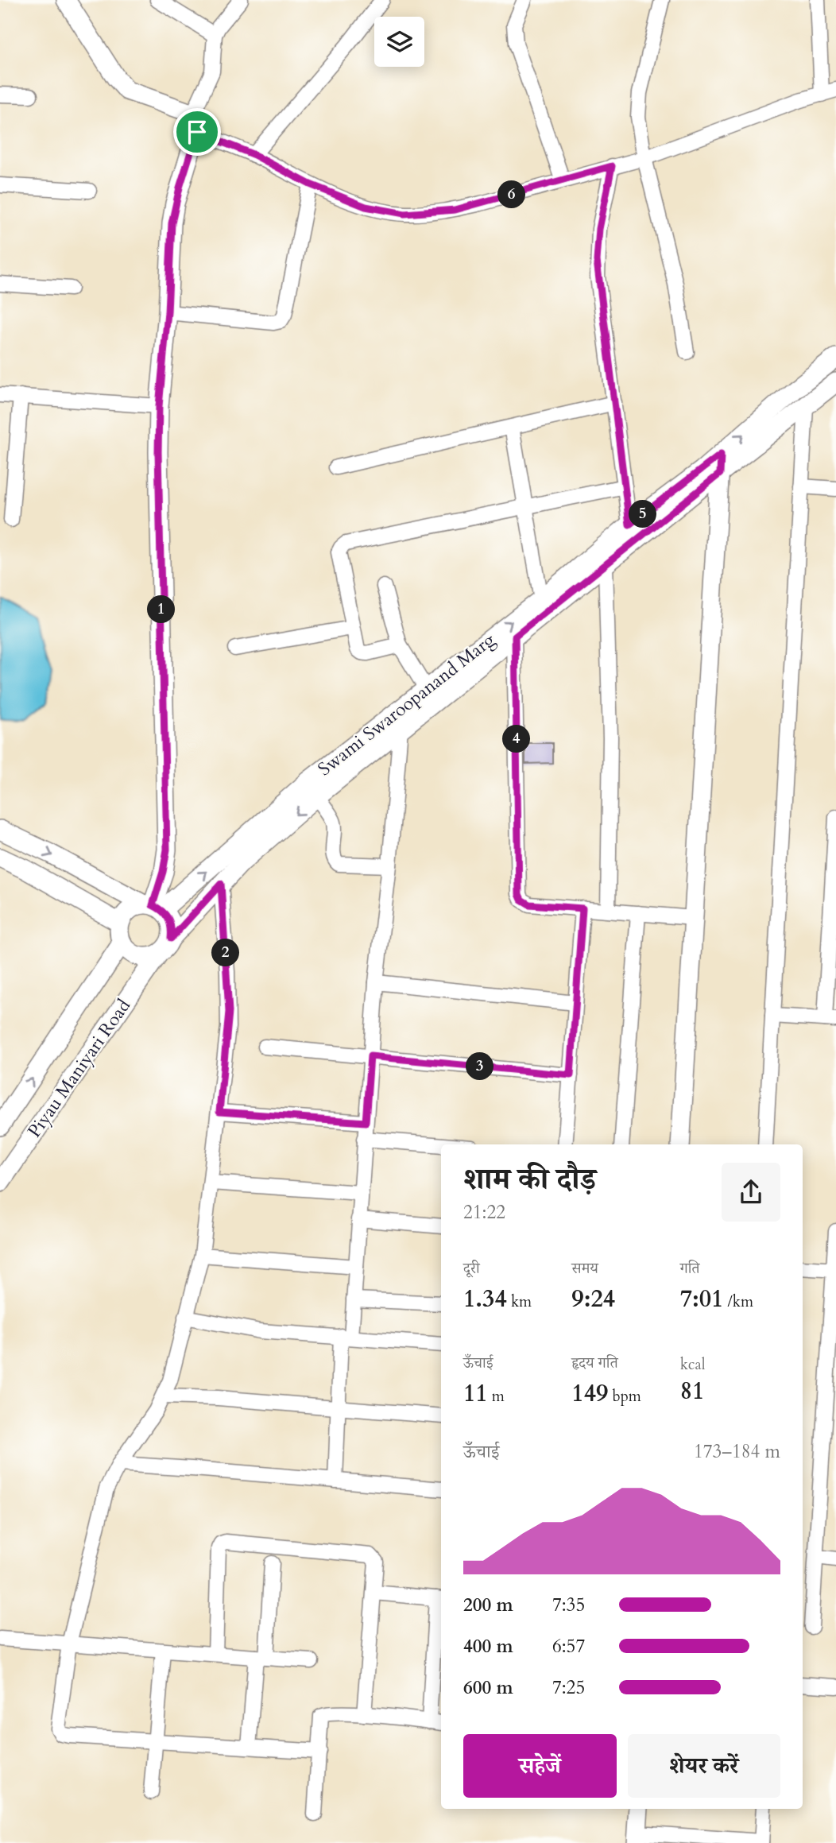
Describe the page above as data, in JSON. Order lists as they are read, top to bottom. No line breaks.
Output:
{"streets":{"street":["Swami Swaroopanand Marg","Piyau Maniyari Road"]},"crossings":[["Swami Swaroopanand Marg","Piyau Maniyari Road"]],"page":{"pins":["6","5","1","4","2","3"],"heading":["शाम की दौड़","21:22"],"stats":[["दूरी","1.34 km"],["समय","9:24"],["गति","7:01 /km"],["ऊँचाई","11 m"],["हृदय गति","149 bpm"],["kcal","81"]],"chart":["ऊँचाई","173–184 m"],"list":[{"name":"200 m","note":"7:35"},{"name":"400 m","note":"6:57"},{"name":"600 m","note":"7:25"}],"buttons":["सहेजें","शेयर करें"]}}
